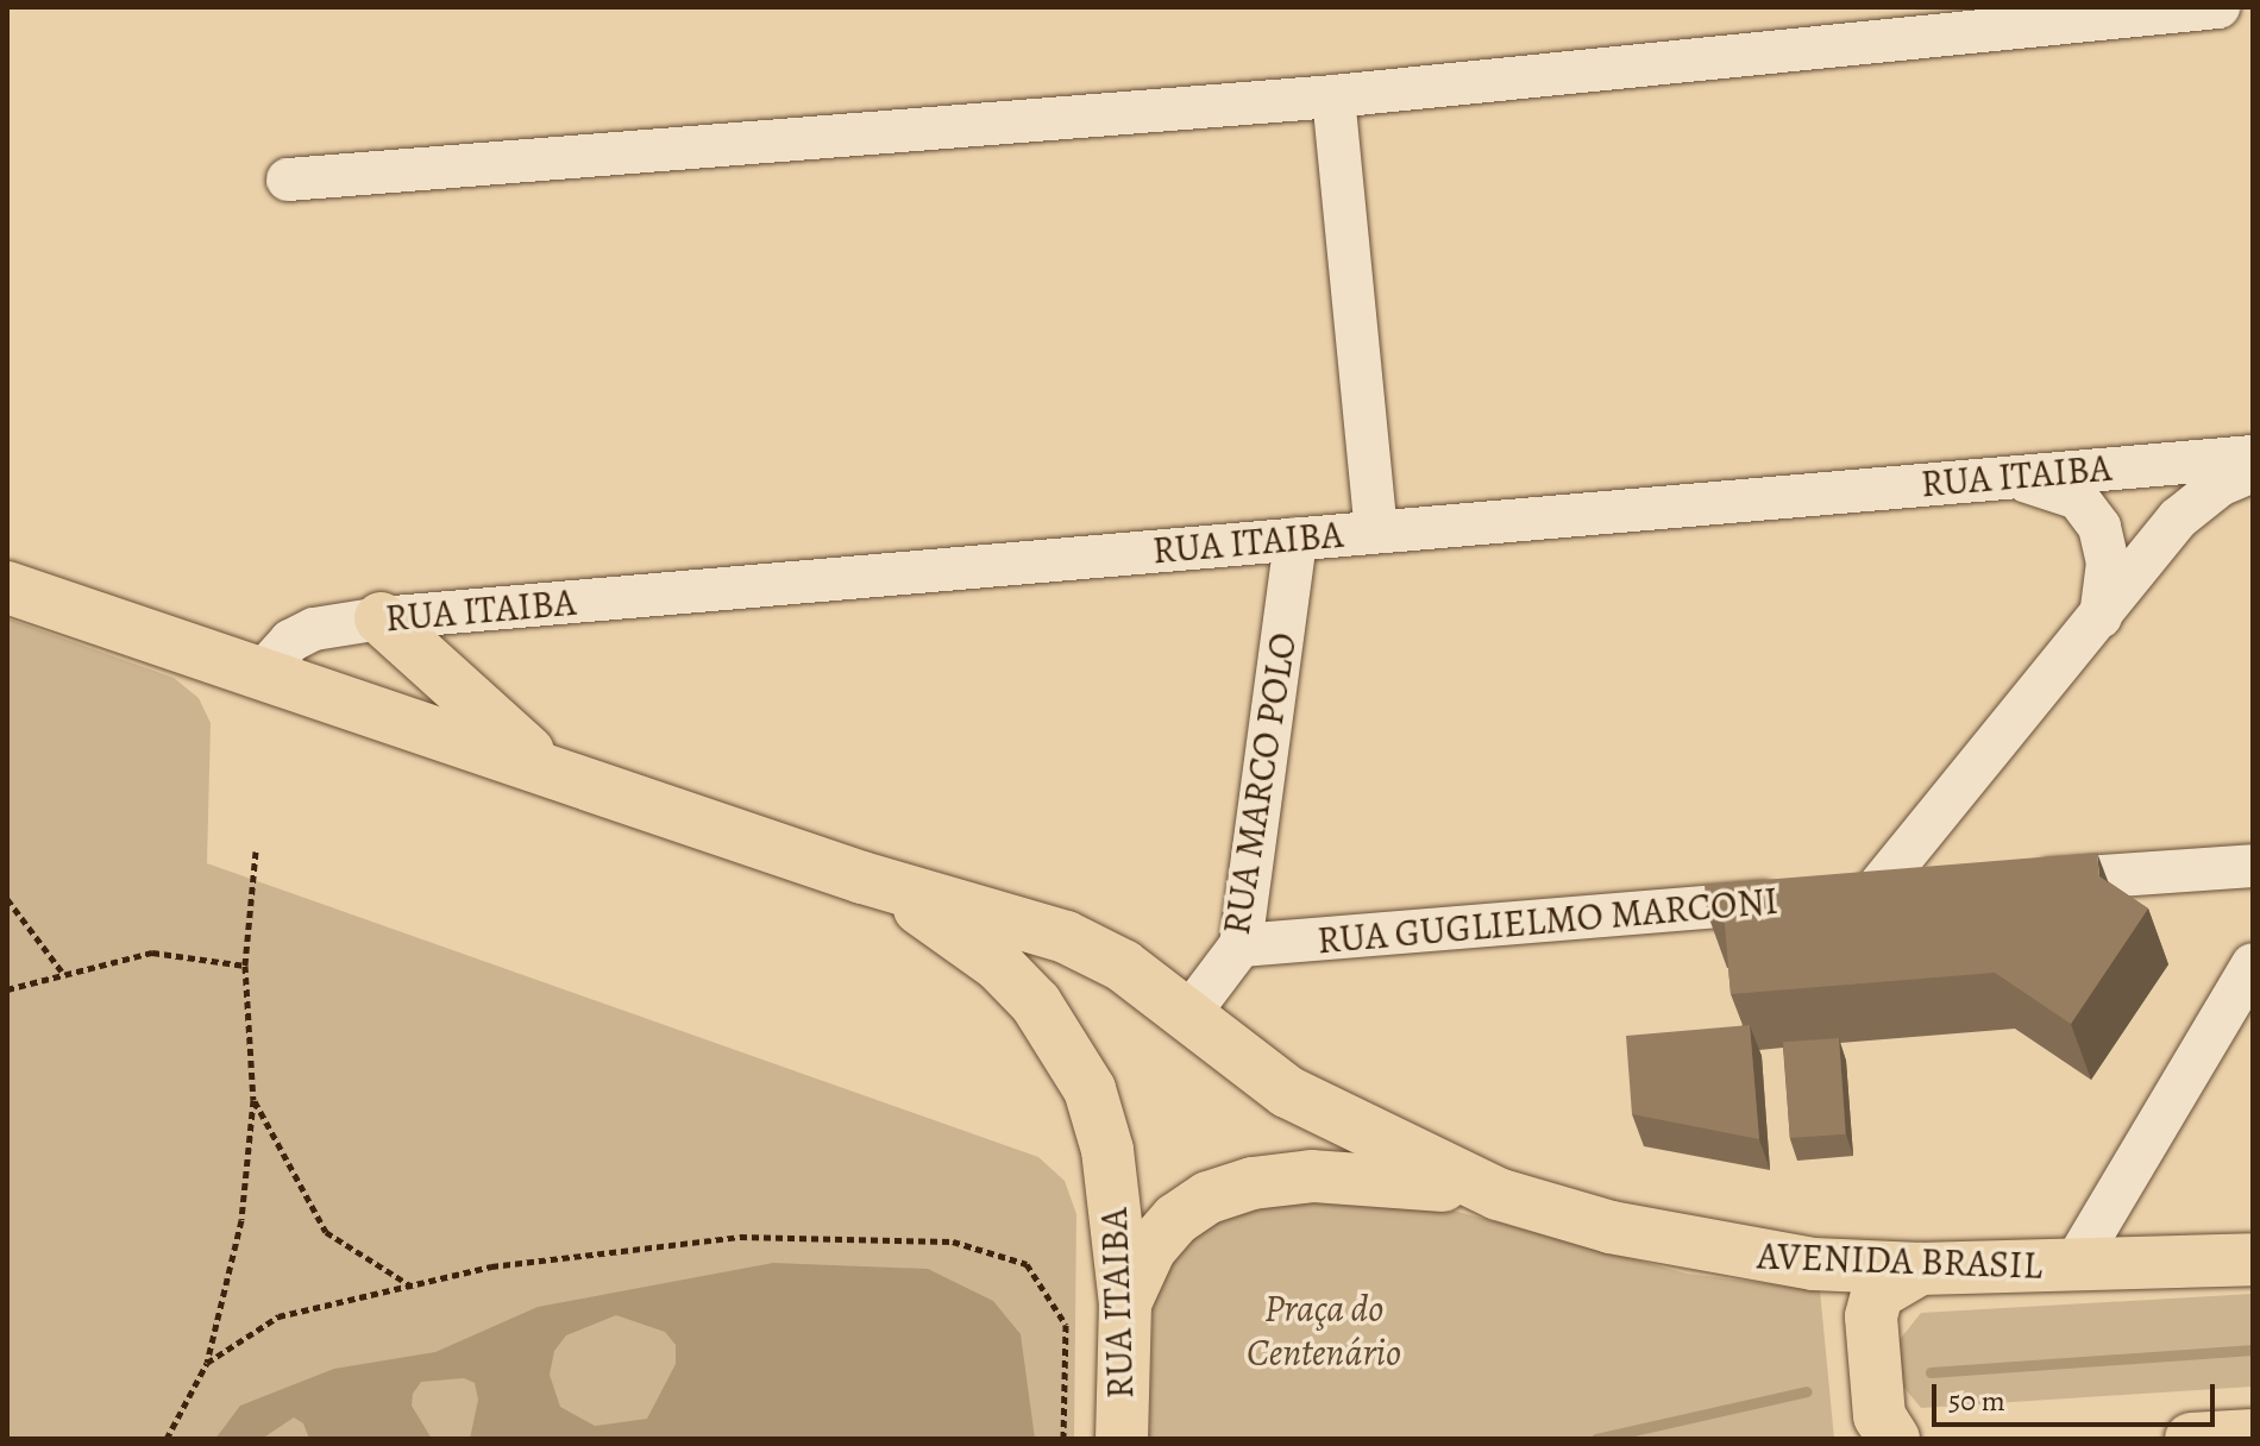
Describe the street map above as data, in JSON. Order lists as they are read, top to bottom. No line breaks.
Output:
{"streets":{"main road":["RUA ITAIBA","AVENIDA BRASIL"],"street":["RUA MARCO POLO","RUA GUGLIELMO MARCONI"]},"crossings":[["RUA ITAIBA","RUA MARCO POLO"],["RUA ITAIBA","AVENIDA BRASIL"],["RUA MARCO POLO","RUA GUGLIELMO MARCONI"]],"parks":["Praça do Centenário"],"scale_bar":"50 m"}
